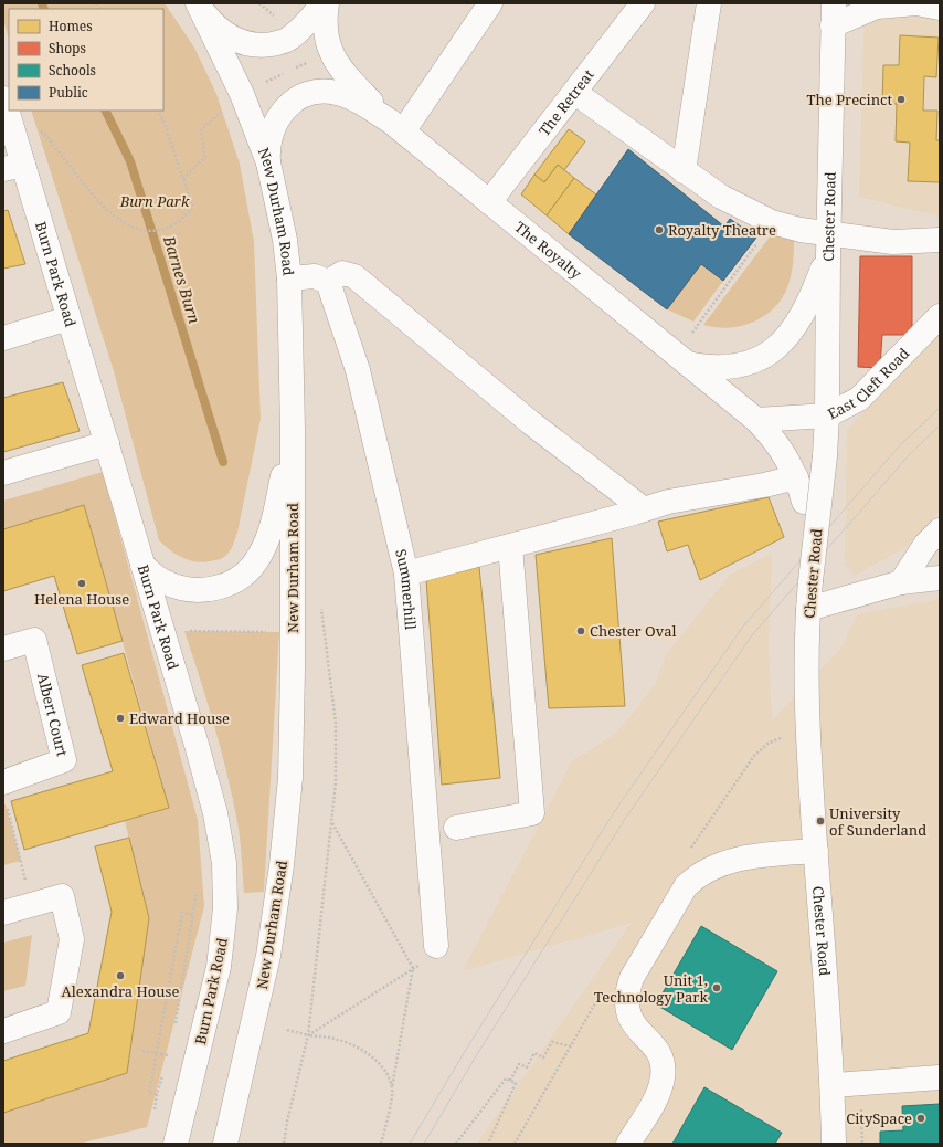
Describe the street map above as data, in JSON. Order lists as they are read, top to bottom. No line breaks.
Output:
{"streets":{"main road":["The Retreat","New Durham Road","Chester Road","The Royalty","Burn Park Road","East Cleft Road","Summerhill","Albert Court"]},"crossings":[["The Retreat","The Royalty"],["New Durham Road","The Royalty"],["Chester Road","The Royalty"],["Chester Road","East Cleft Road"]],"water":["Barnes Burn"],"parks":["Burn Park"],"places":["The Precinct","Royalty Theatre","Helena House","Chester Oval","Edward House","University of Sunderland","Alexandra House","Unit 1, Technology Park","CitySpace"],"legend":["Homes","Shops","Schools","Public"]}
